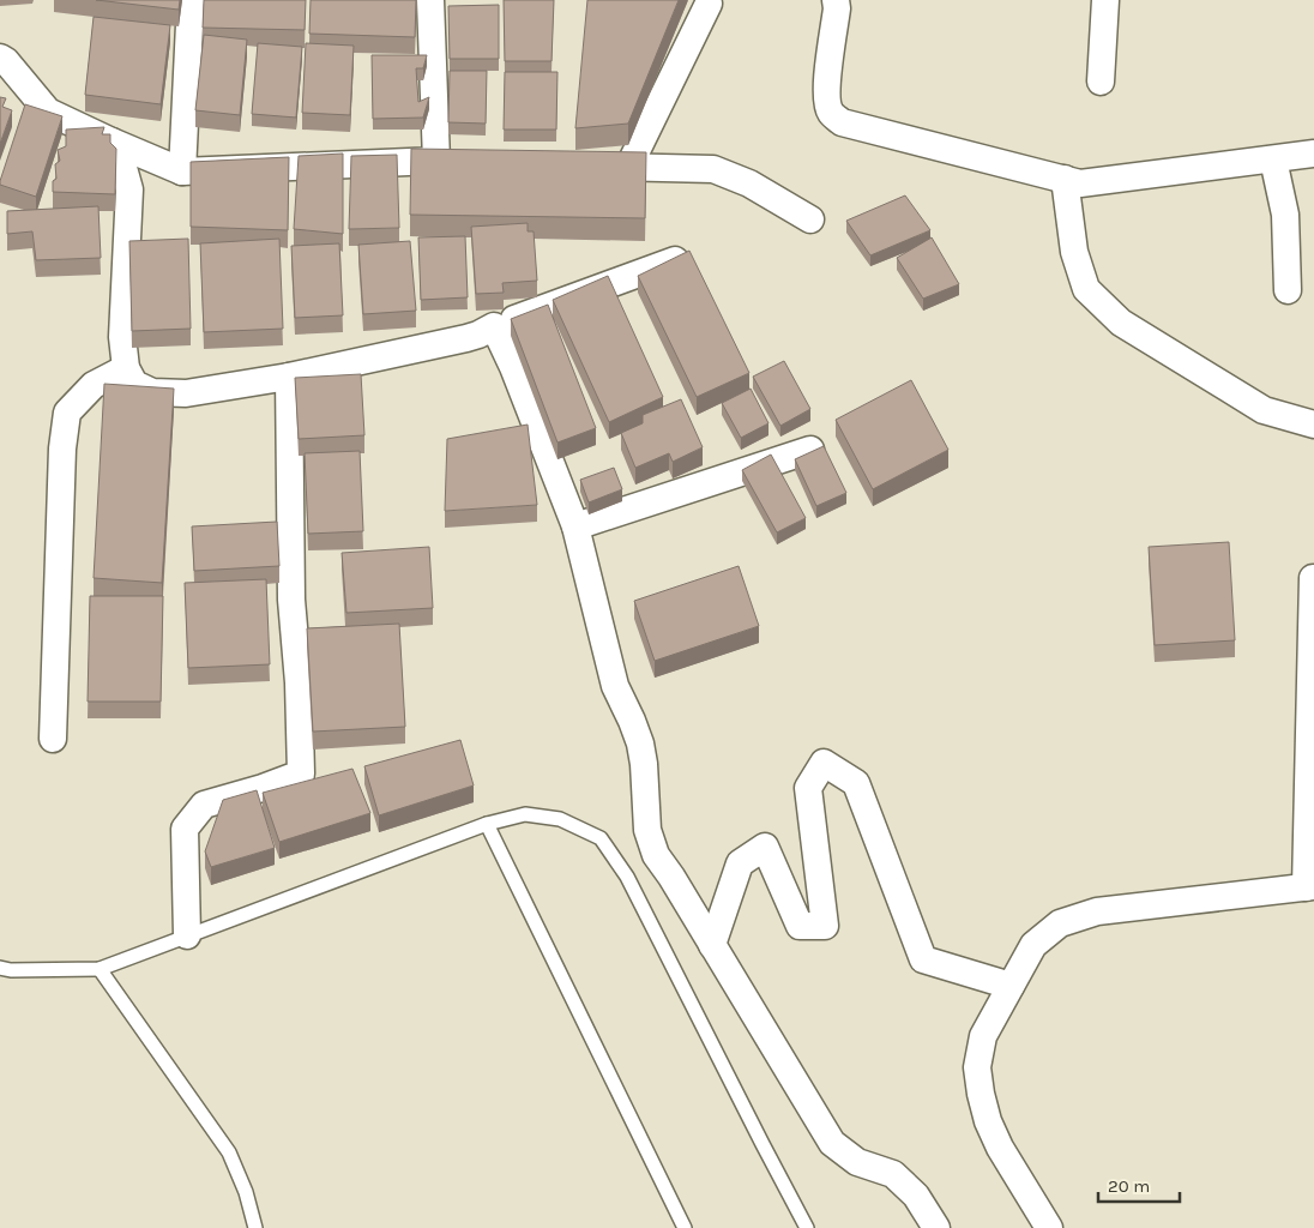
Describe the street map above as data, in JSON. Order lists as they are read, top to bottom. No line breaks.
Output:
{"scale_bar":"20 m"}
